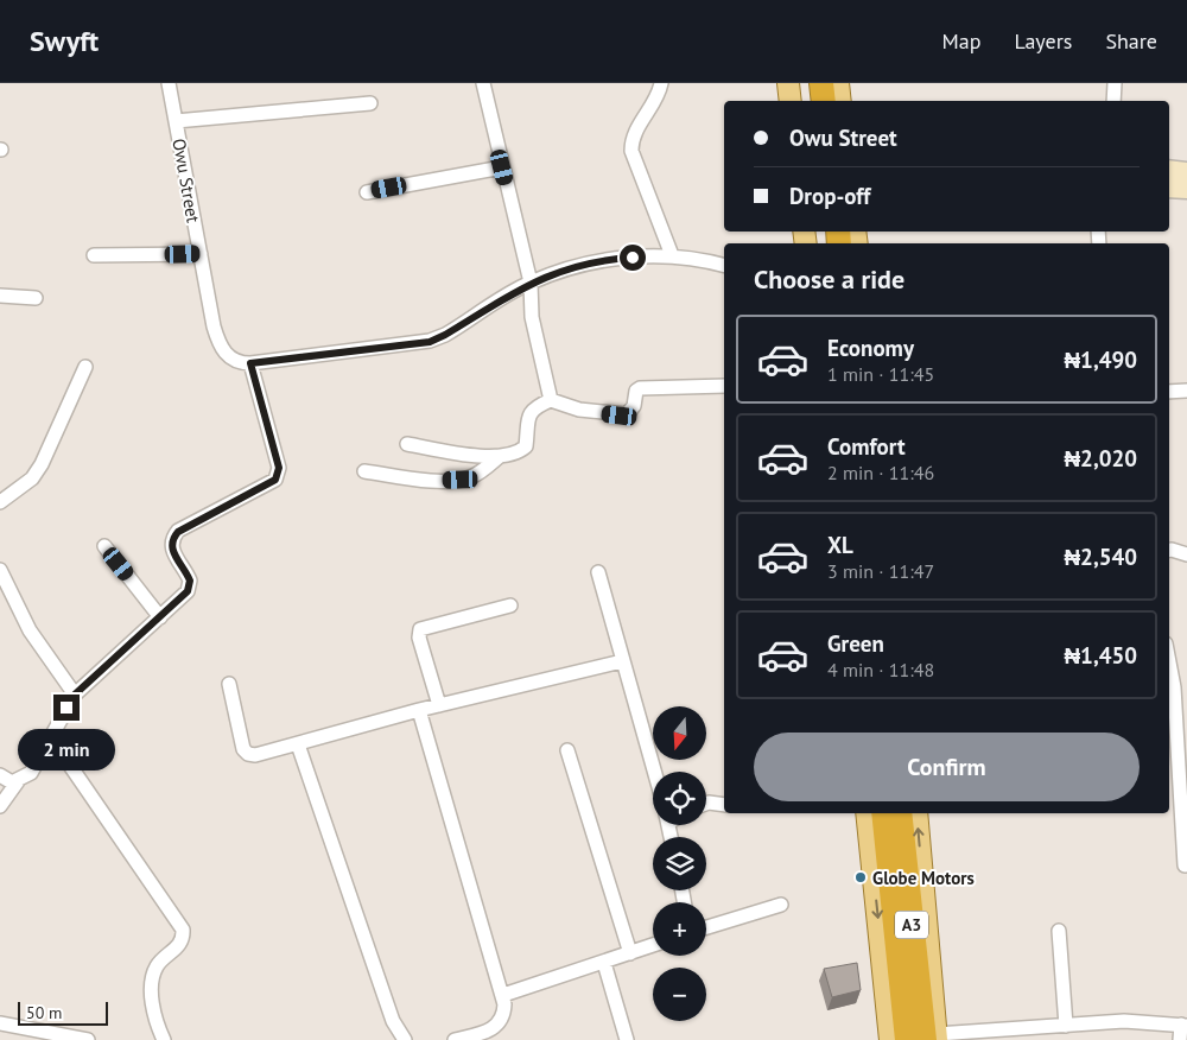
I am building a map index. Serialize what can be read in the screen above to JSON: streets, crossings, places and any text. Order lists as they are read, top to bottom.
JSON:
{
  "streets": {
    "highway": ["A3"],
    "street": ["Owu Street"]
  },
  "places": ["Globe Motors"],
  "scale_bar": "50 m",
  "north": "bottom",
  "page": {
    "header": "Swyft",
    "nav": ["Map", "Layers", "Share"],
    "banner": ["Owu Street", "Drop-off"],
    "heading": "Choose a ride",
    "list": [
      {
        "name": "Economy",
        "note": "1 min · 11:45",
        "value": "₦1,490"
      },
      {
        "name": "Comfort",
        "note": "2 min · 11:46",
        "value": "₦2,020"
      },
      {
        "name": "XL",
        "note": "3 min · 11:47",
        "value": "₦2,540"
      },
      {
        "name": "Green",
        "note": "4 min · 11:48",
        "value": "₦1,450"
      }
    ],
    "map_buttons": ["+", "−"],
    "buttons": "Confirm",
    "bubble": "2 min",
    "scale": "50 m"
  }
}
